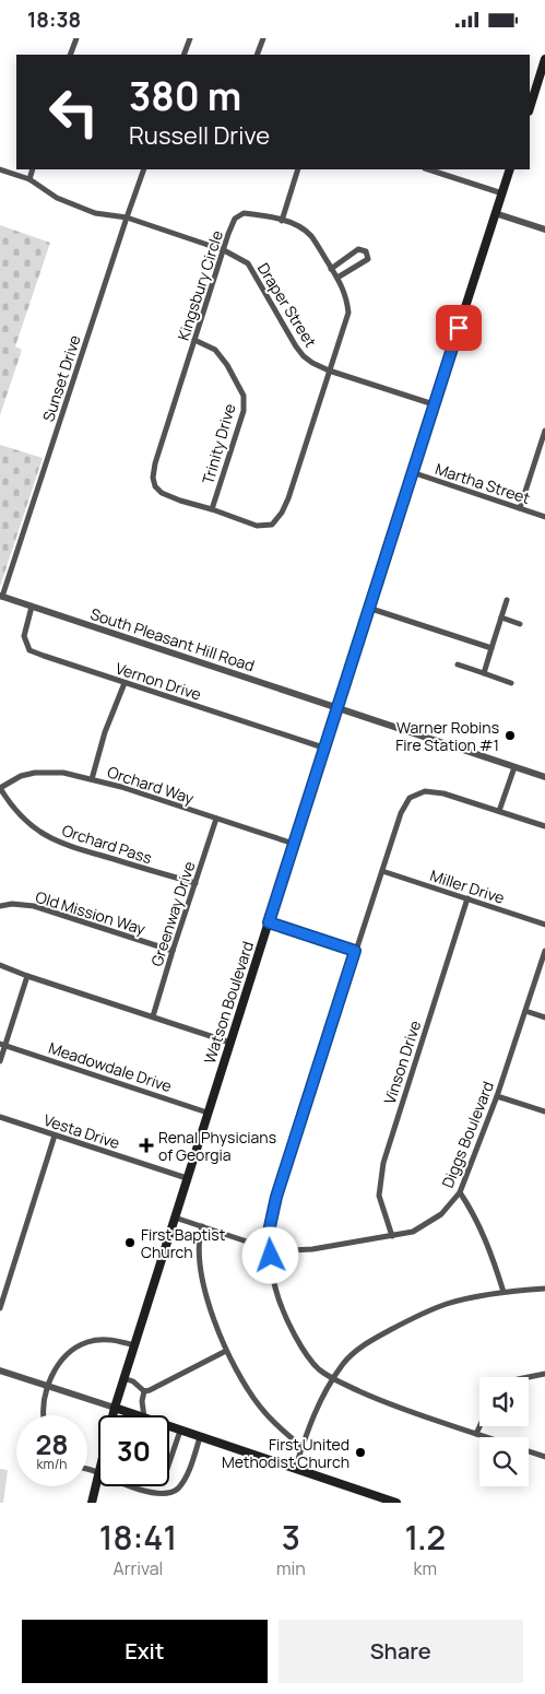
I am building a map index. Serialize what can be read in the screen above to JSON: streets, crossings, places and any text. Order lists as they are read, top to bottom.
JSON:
{
  "streets": {
    "main road": ["Watson Boulevard"],
    "street": [
      "Kingsbury Circle",
      "Draper Street",
      "Sunset Drive",
      "Trinity Drive",
      "Martha Street",
      "South Pleasant Hill Road",
      "Vernon Drive",
      "Orchard Way",
      "Orchard Pass",
      "Miller Drive",
      "Old Mission Way",
      "Greenway Drive",
      "Vinson Drive",
      "Meadowdale Drive",
      "Vesta Drive",
      "Diggs Boulevard"
    ]
  },
  "crossings": [
    ["Kingsbury Circle", "Draper Street"],
    ["Kingsbury Circle", "Trinity Drive"],
    ["Draper Street", "Sunset Drive"],
    ["Draper Street", "Watson Boulevard"],
    ["Sunset Drive", "South Pleasant Hill Road"],
    ["Martha Street", "Watson Boulevard"],
    ["South Pleasant Hill Road", "Vernon Drive"],
    ["South Pleasant Hill Road", "Watson Boulevard"],
    ["Vernon Drive", "Watson Boulevard"],
    ["Orchard Way", "Orchard Pass"],
    ["Orchard Way", "Greenway Drive"],
    ["Orchard Way", "Watson Boulevard"],
    ["Orchard Pass", "Greenway Drive"],
    ["Miller Drive", "Vinson Drive"],
    ["Old Mission Way", "Greenway Drive"],
    ["Watson Boulevard", "Meadowdale Drive"],
    ["Watson Boulevard", "Vesta Drive"],
    ["Watson Boulevard", "Diggs Boulevard"],
    ["Vinson Drive", "Diggs Boulevard"]
  ],
  "places": {
    "other": ["Warner Robins Fire Station #1", "First Baptist Church", "First United Methodist Church"],
    "health": ["Renal Physicians of Georgia"]
  },
  "page": {
    "status": "18:38",
    "turn": ["380 m", "Russell Drive"],
    "speed": "28 km/h",
    "limit": "30",
    "eta": [
      "18:41",
      "Arrival",
      "3",
      "min",
      "1.2",
      "km"
    ],
    "buttons": ["Exit", "Share"]
  }
}
